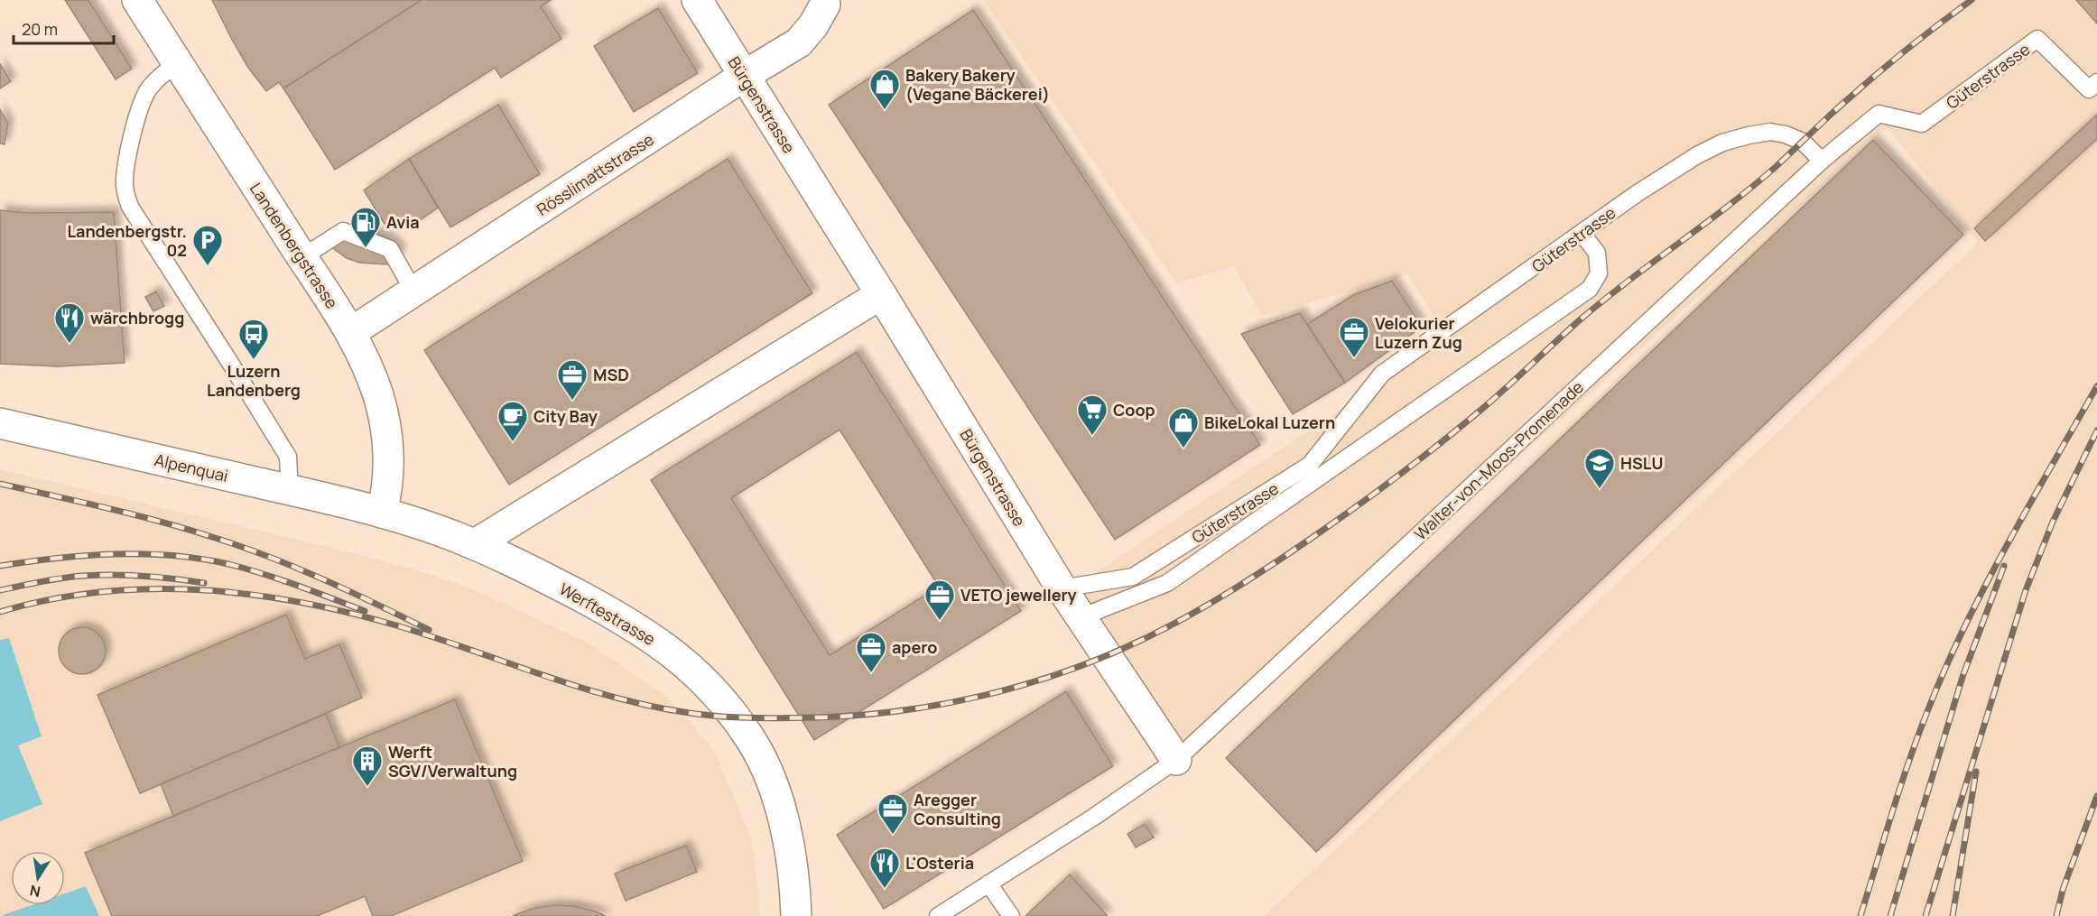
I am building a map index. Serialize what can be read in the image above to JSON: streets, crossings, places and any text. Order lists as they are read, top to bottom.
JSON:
{
  "streets": {
    "street": [
      "Bürgenstrasse",
      "Rösslimattstrasse",
      "Landenbergstrasse",
      "Alpenquai",
      "Werftestrasse"
    ],
    "lane": ["Güterstrasse", "Walter-von-Moos-Promenade"]
  },
  "crossings": [
    ["Güterstrasse", "Bürgenstrasse"],
    ["Güterstrasse", "Walter-von-Moos-Promenade"],
    ["Bürgenstrasse", "Rösslimattstrasse"],
    ["Bürgenstrasse", "Walter-von-Moos-Promenade"],
    ["Rösslimattstrasse", "Landenbergstrasse"],
    ["Landenbergstrasse", "Alpenquai"],
    ["Landenbergstrasse", "Werftestrasse"],
    ["Alpenquai", "Werftestrasse"]
  ],
  "places": {
    "shop": ["Bakery Bakery (Vegane Bäckerei)", "BikeLokal Luzern"],
    "fuel station": ["Avia"],
    "parking": ["Landenbergstr. 02"],
    "restaurant": ["wärchbrogg", "L'Osteria"],
    "office": [
      "Velokurier Luzern Zug",
      "MSD",
      "VETO jewellery",
      "apero",
      "Aregger Consulting"
    ],
    "bus stop": ["Luzern Landenberg"],
    "supermarket": ["Coop"],
    "cafe": ["City Bay"],
    "school or university": ["HSLU"],
    "building": ["Werft SGV/Verwaltung"]
  },
  "scale_bar": "20 m",
  "north": "bottom"
}
